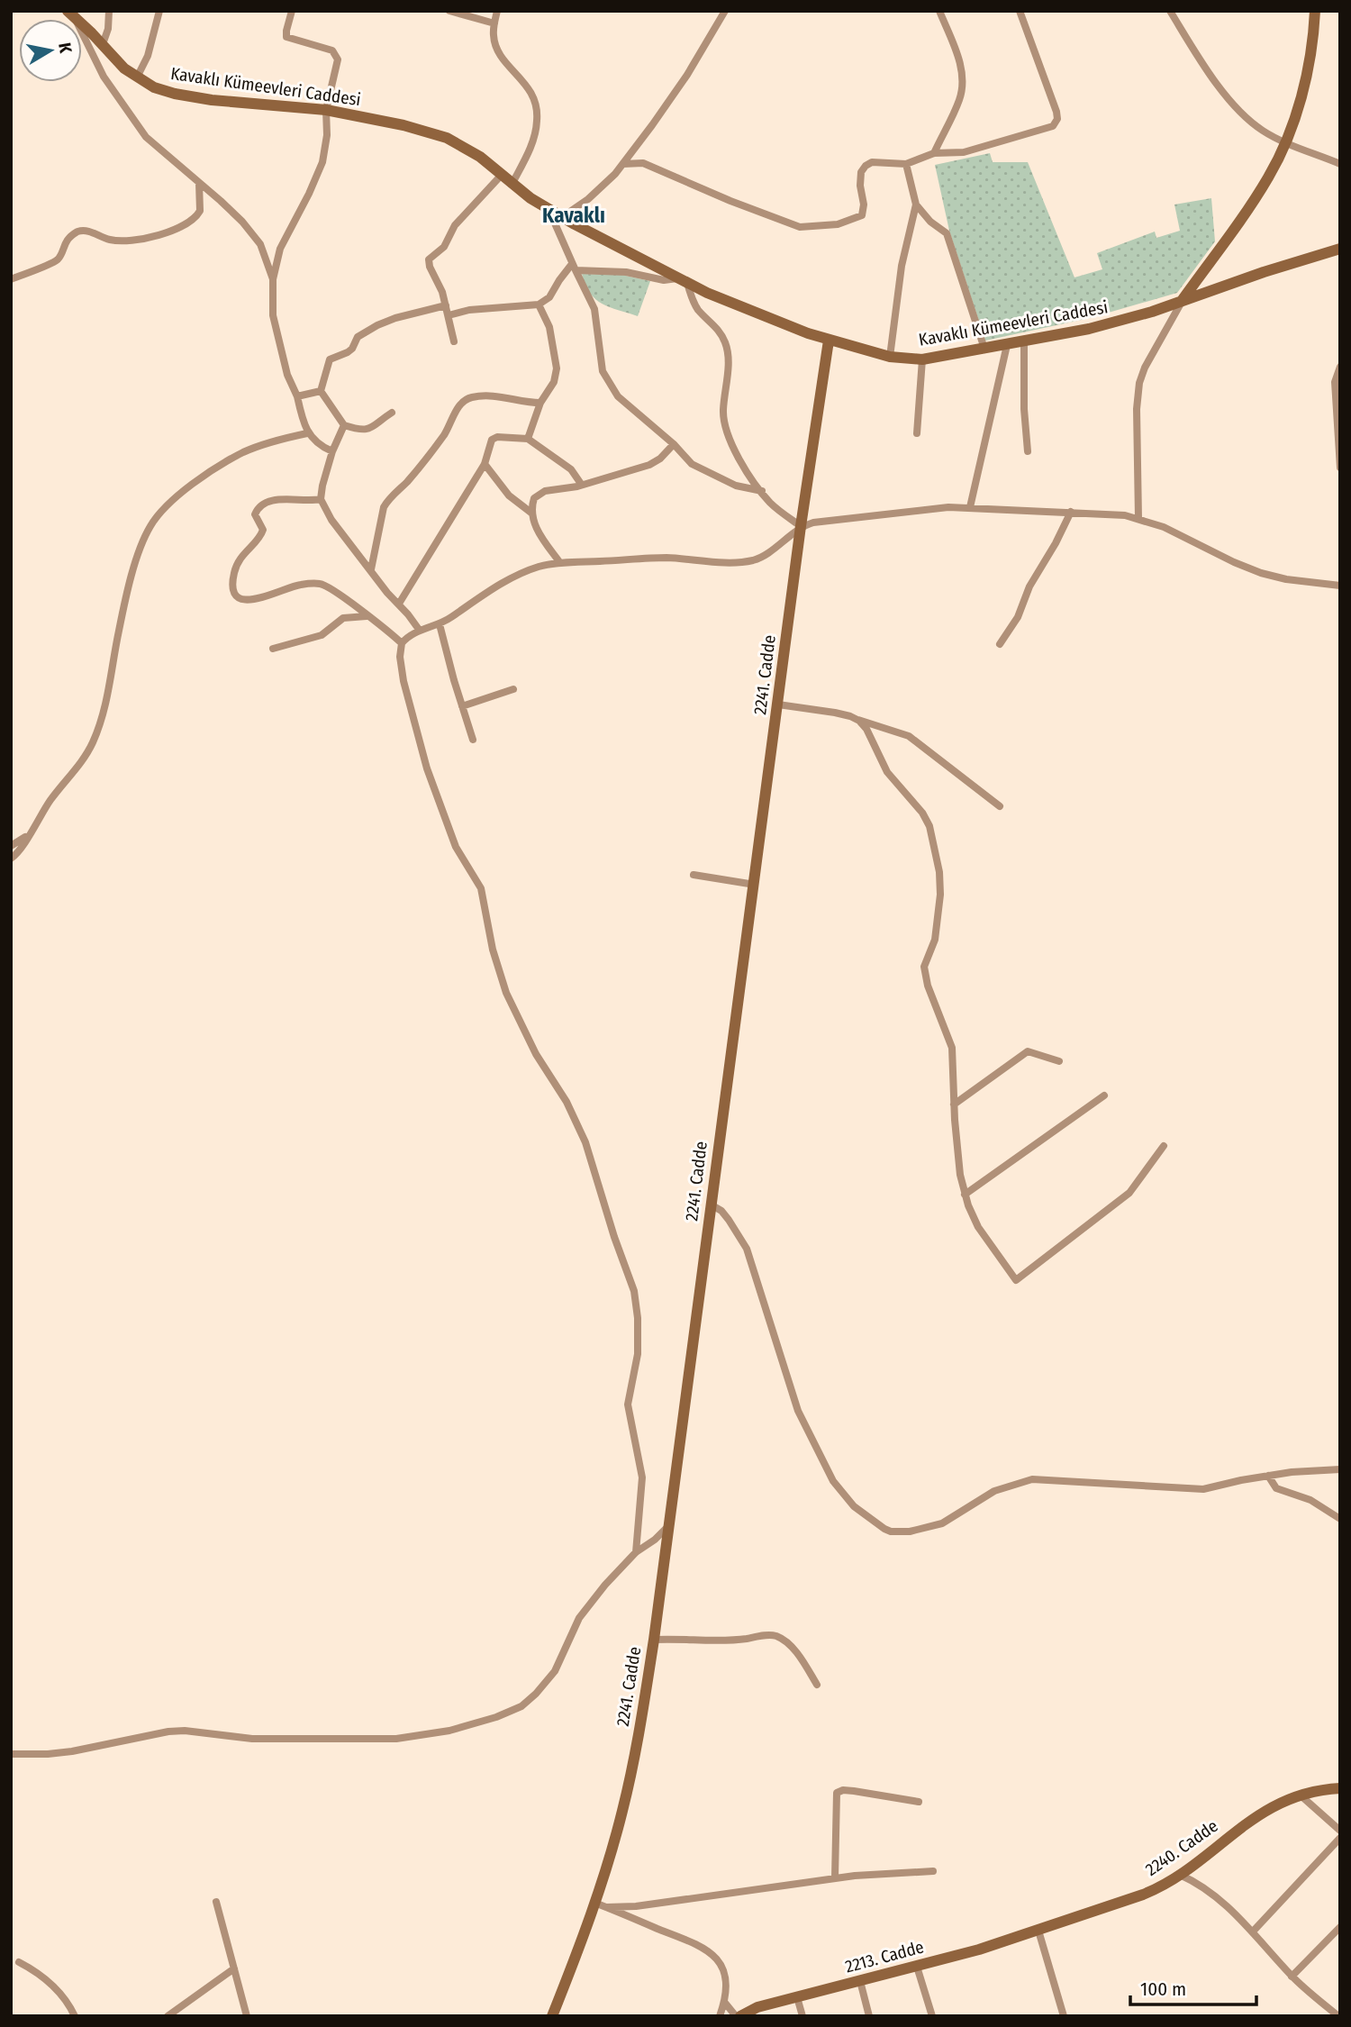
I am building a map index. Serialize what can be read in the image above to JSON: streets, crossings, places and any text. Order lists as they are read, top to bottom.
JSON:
{
  "streets": {
    "street": [
      "Kavaklı Kümeevleri Caddesi",
      "2241. Cadde",
      "2240. Cadde",
      "2213. Cadde"
    ]
  },
  "crossings": [
    ["Kavaklı Kümeevleri Caddesi", "2241. Cadde"],
    ["2240. Cadde", "2213. Cadde"]
  ],
  "districts": ["Kavaklı"],
  "scale_bar": "100 m",
  "north": "right"
}
